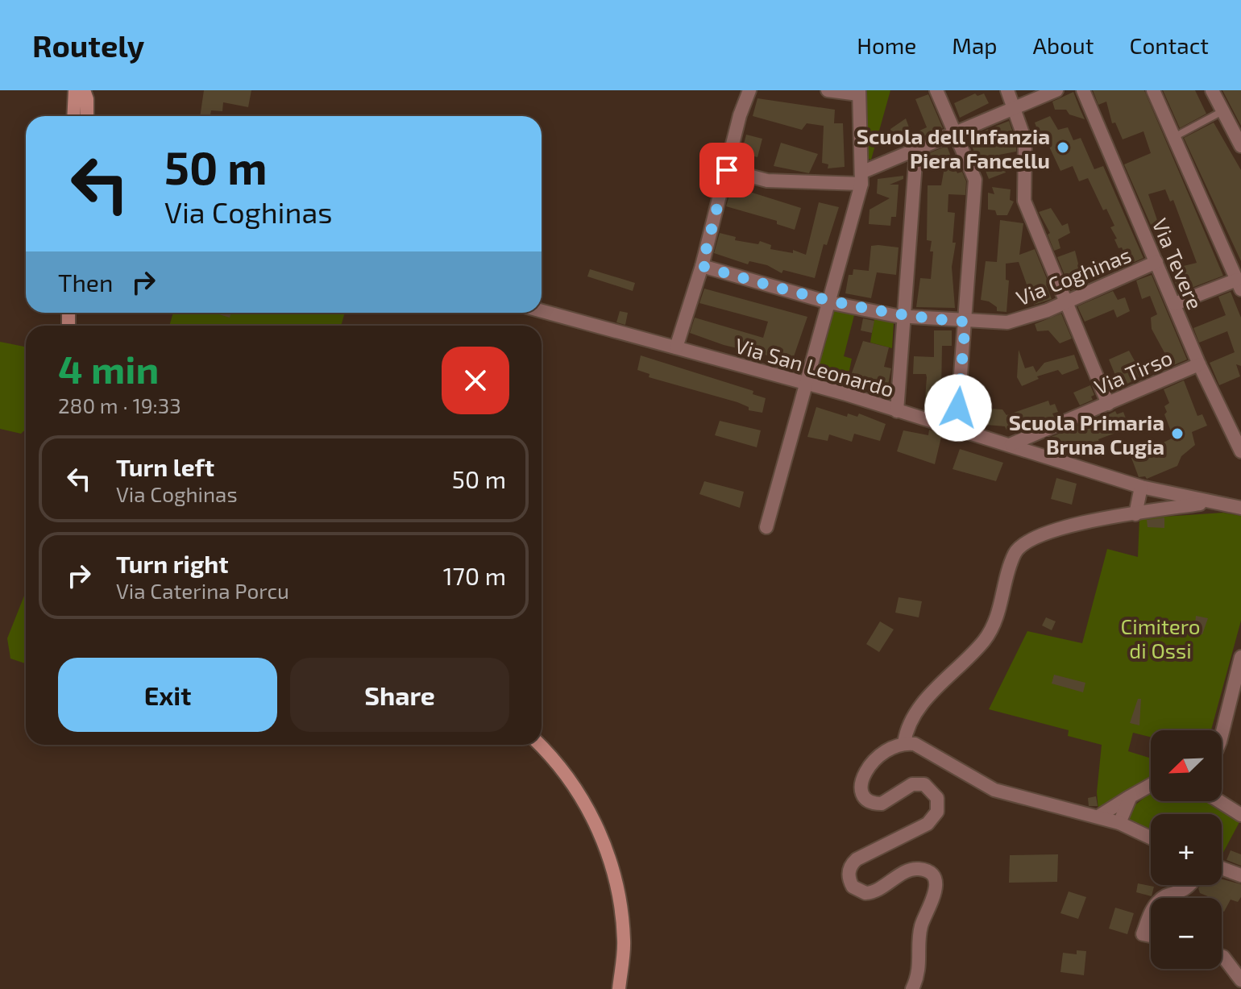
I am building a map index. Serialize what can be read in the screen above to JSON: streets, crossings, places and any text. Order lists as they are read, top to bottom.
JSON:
{
  "streets": {
    "street": [
      "Via Tevere",
      "Via Coghinas",
      "Via San Leonardo",
      "Via Tirso"
    ]
  },
  "crossings": [
    ["Via Tevere", "Via Coghinas"],
    ["Via Tevere", "Via Tirso"],
    ["Via San Leonardo", "Via Tirso"]
  ],
  "parks": ["Cimitero di Ossi"],
  "places": ["Scuola dell'Infanzia Piera Fancellu", "Scuola Primaria Bruna Cugia"],
  "north": "bottom left",
  "page": {
    "header": "Routely",
    "nav": [
      "Home",
      "Map",
      "About",
      "Contact"
    ],
    "turn": ["50 m", "Via Coghinas"],
    "then": "Then",
    "heading": ["4 min", "280 m · 19:33"],
    "list": [
      {
        "name": "Turn left",
        "note": "Via Coghinas",
        "value": "50 m"
      },
      {
        "name": "Turn right",
        "note": "Via Caterina Porcu",
        "value": "170 m"
      }
    ],
    "buttons": ["Exit", "Share"],
    "map_buttons": ["+", "−"]
  }
}
